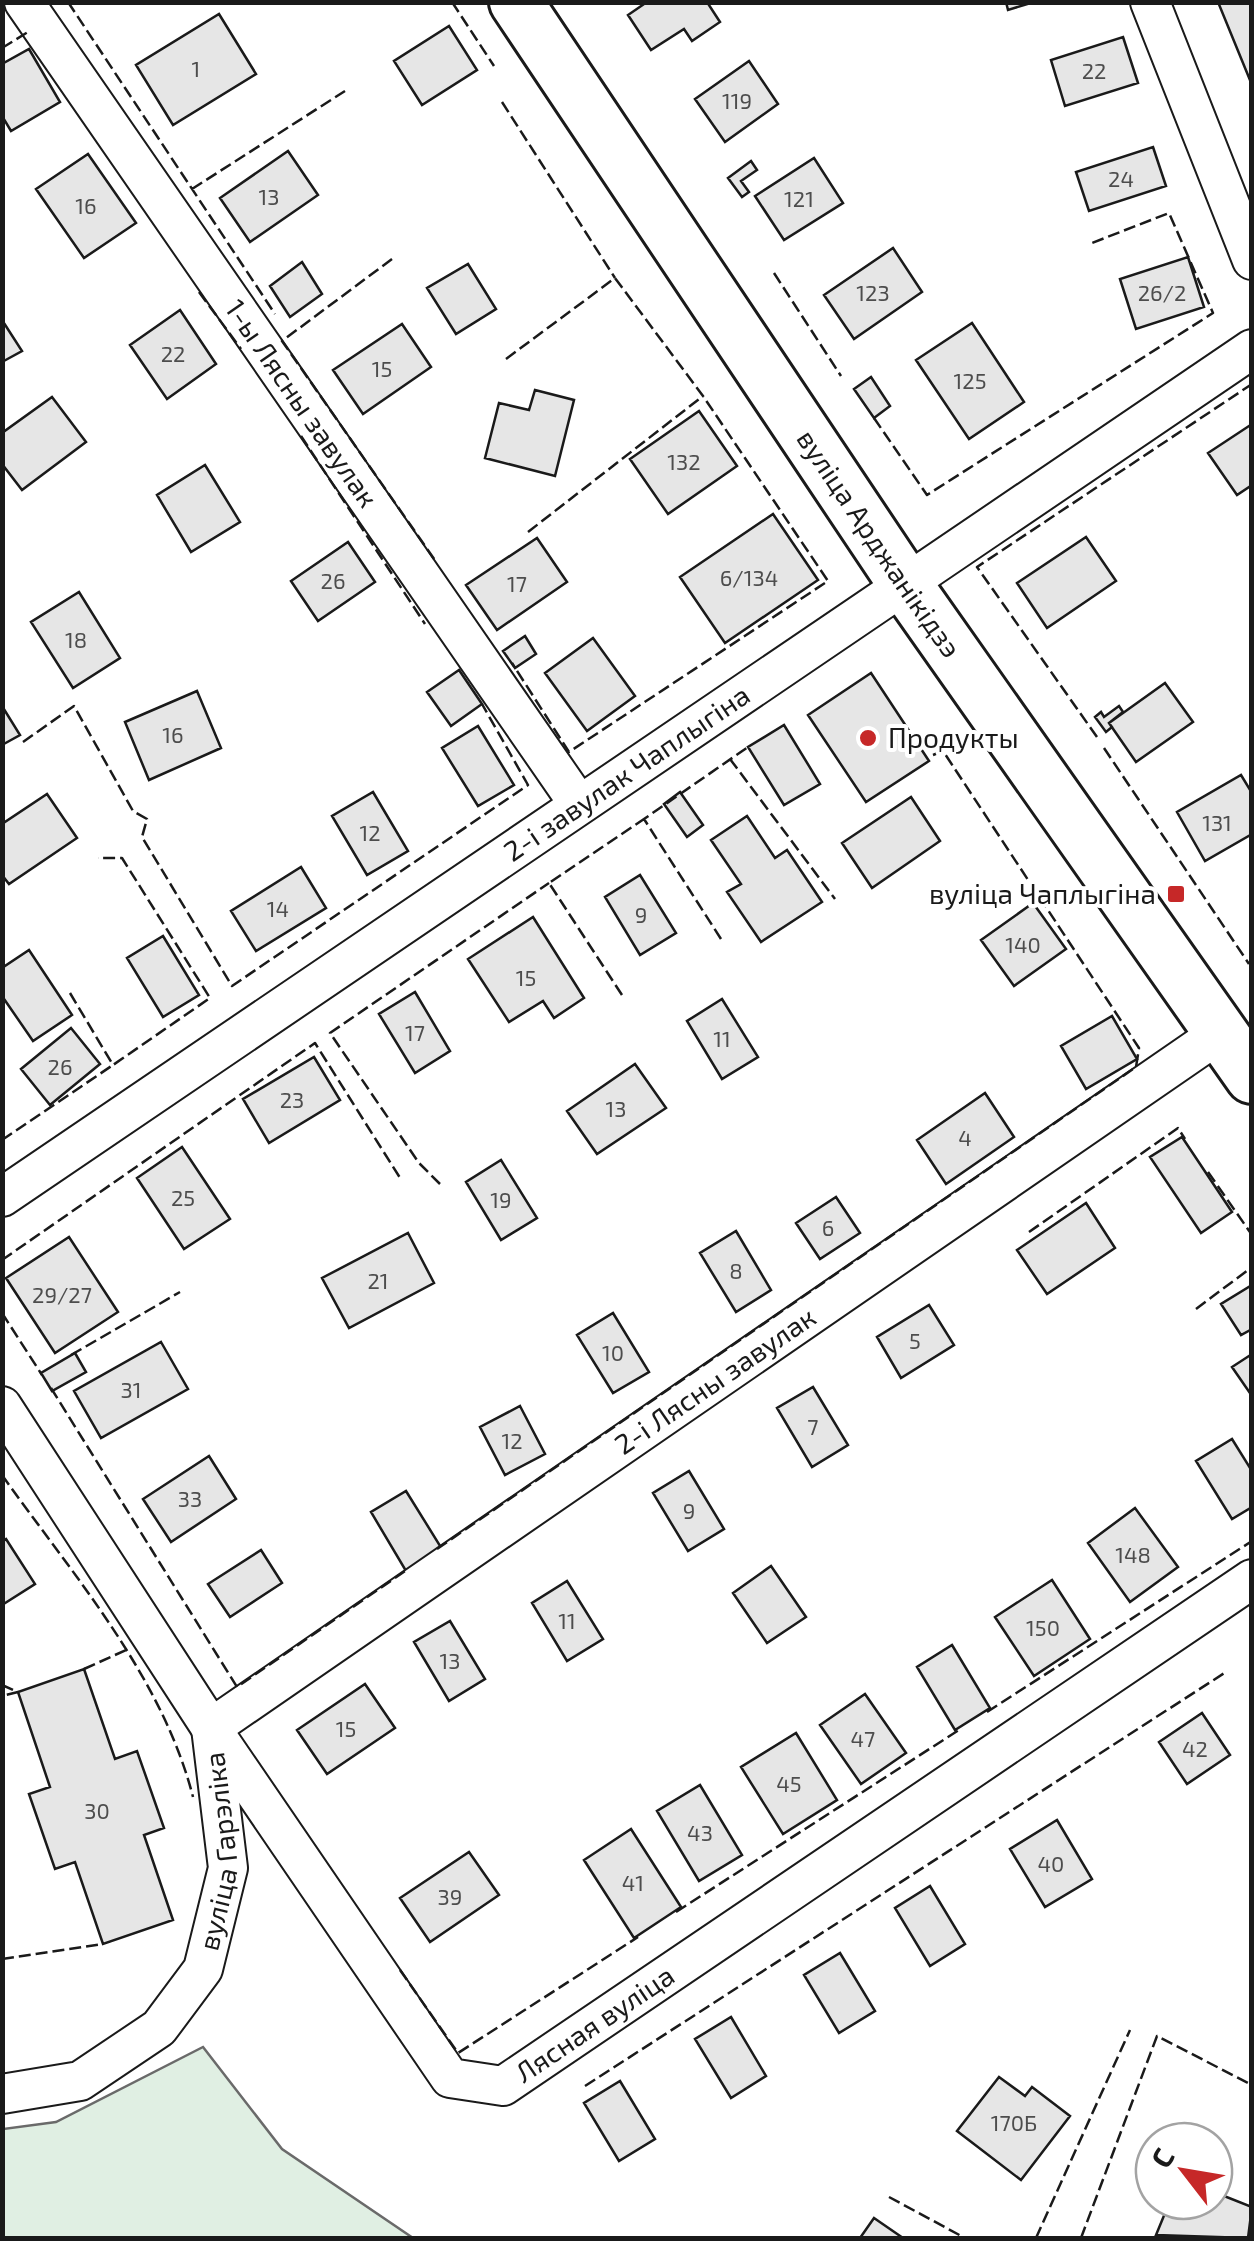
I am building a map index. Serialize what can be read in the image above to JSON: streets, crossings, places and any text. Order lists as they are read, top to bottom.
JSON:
{
  "streets": {
    "main road": ["вуліца Арджанікідзэ"],
    "street": [
      "1-ы Лясны завулак",
      "2-і завулак Чаплыгіна",
      "2-і Лясны завулак",
      "вуліца Гарэліка",
      "Лясная вуліца"
    ]
  },
  "crossings": [
    ["1-ы Лясны завулак", "2-і завулак Чаплыгіна"],
    ["вуліца Арджанікідзэ", "2-і завулак Чаплыгіна"],
    ["вуліца Арджанікідзэ", "2-і Лясны завулак"],
    ["2-і Лясны завулак", "вуліца Гарэліка"],
    ["2-і Лясны завулак", "Лясная вуліца"],
    ["вуліца Гарэліка", "Лясная вуліца"]
  ],
  "places": {
    "other": ["Продукты"],
    "transit": ["вуліца Чаплыгіна"]
  },
  "house_numbers": [
    "1",
    "22",
    "119",
    "24",
    "13",
    "121",
    "16",
    "123",
    "26/2",
    "22",
    "15",
    "125",
    "132",
    "6/134",
    "26",
    "17",
    "18",
    "16",
    "131",
    "12",
    "14",
    "9",
    "140",
    "15",
    "17",
    "11",
    "26",
    "23",
    "13",
    "4",
    "25",
    "19",
    "6",
    "8",
    "21",
    "29/27",
    "5",
    "10",
    "31",
    "7",
    "12",
    "33",
    "9",
    "148",
    "11",
    "150",
    "13",
    "15",
    "47",
    "42",
    "45",
    "30",
    "43",
    "40",
    "41",
    "39",
    "170Б"
  ],
  "north": "top left"
}
